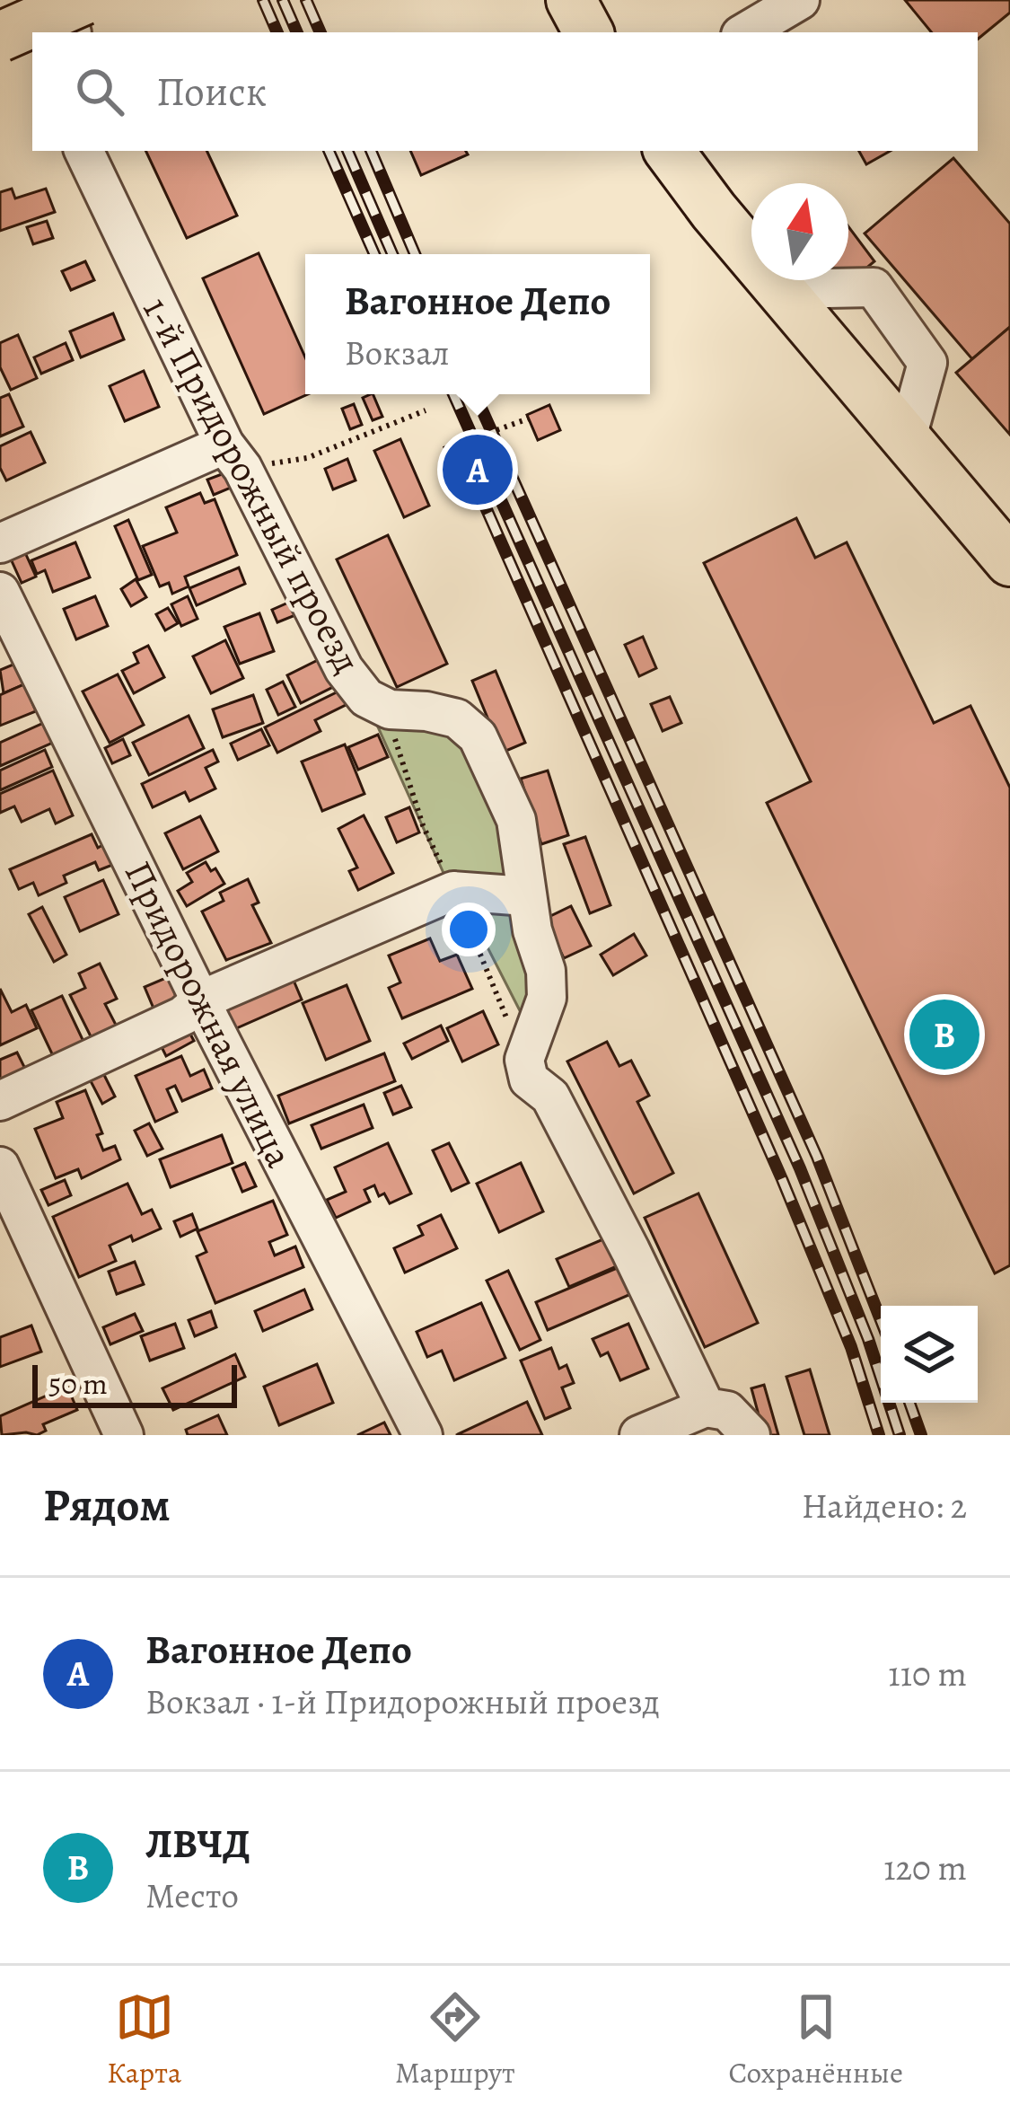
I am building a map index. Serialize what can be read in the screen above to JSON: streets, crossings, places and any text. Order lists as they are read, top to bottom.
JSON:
{
  "streets": {
    "street": ["1-й Придорожный проезд", "Придорожная улица"]
  },
  "scale_bar": "50 m",
  "north": "top",
  "page": {
    "search": "Поиск",
    "popup": ["Вагонное Депо", "Вокзал"],
    "pins": ["A", "B"],
    "scale": "50 m",
    "heading": ["Рядом", "Найдено: 2"],
    "list": [
      {
        "mark": "A",
        "name": "Вагонное Депо",
        "note": "Вокзал · 1-й Придорожный проезд",
        "value": "110 m"
      },
      {
        "mark": "B",
        "name": "ЛВЧД",
        "note": "Место",
        "value": "120 m"
      }
    ],
    "nav": ["Карта", "Маршрут", "Сохранённые"]
  }
}
